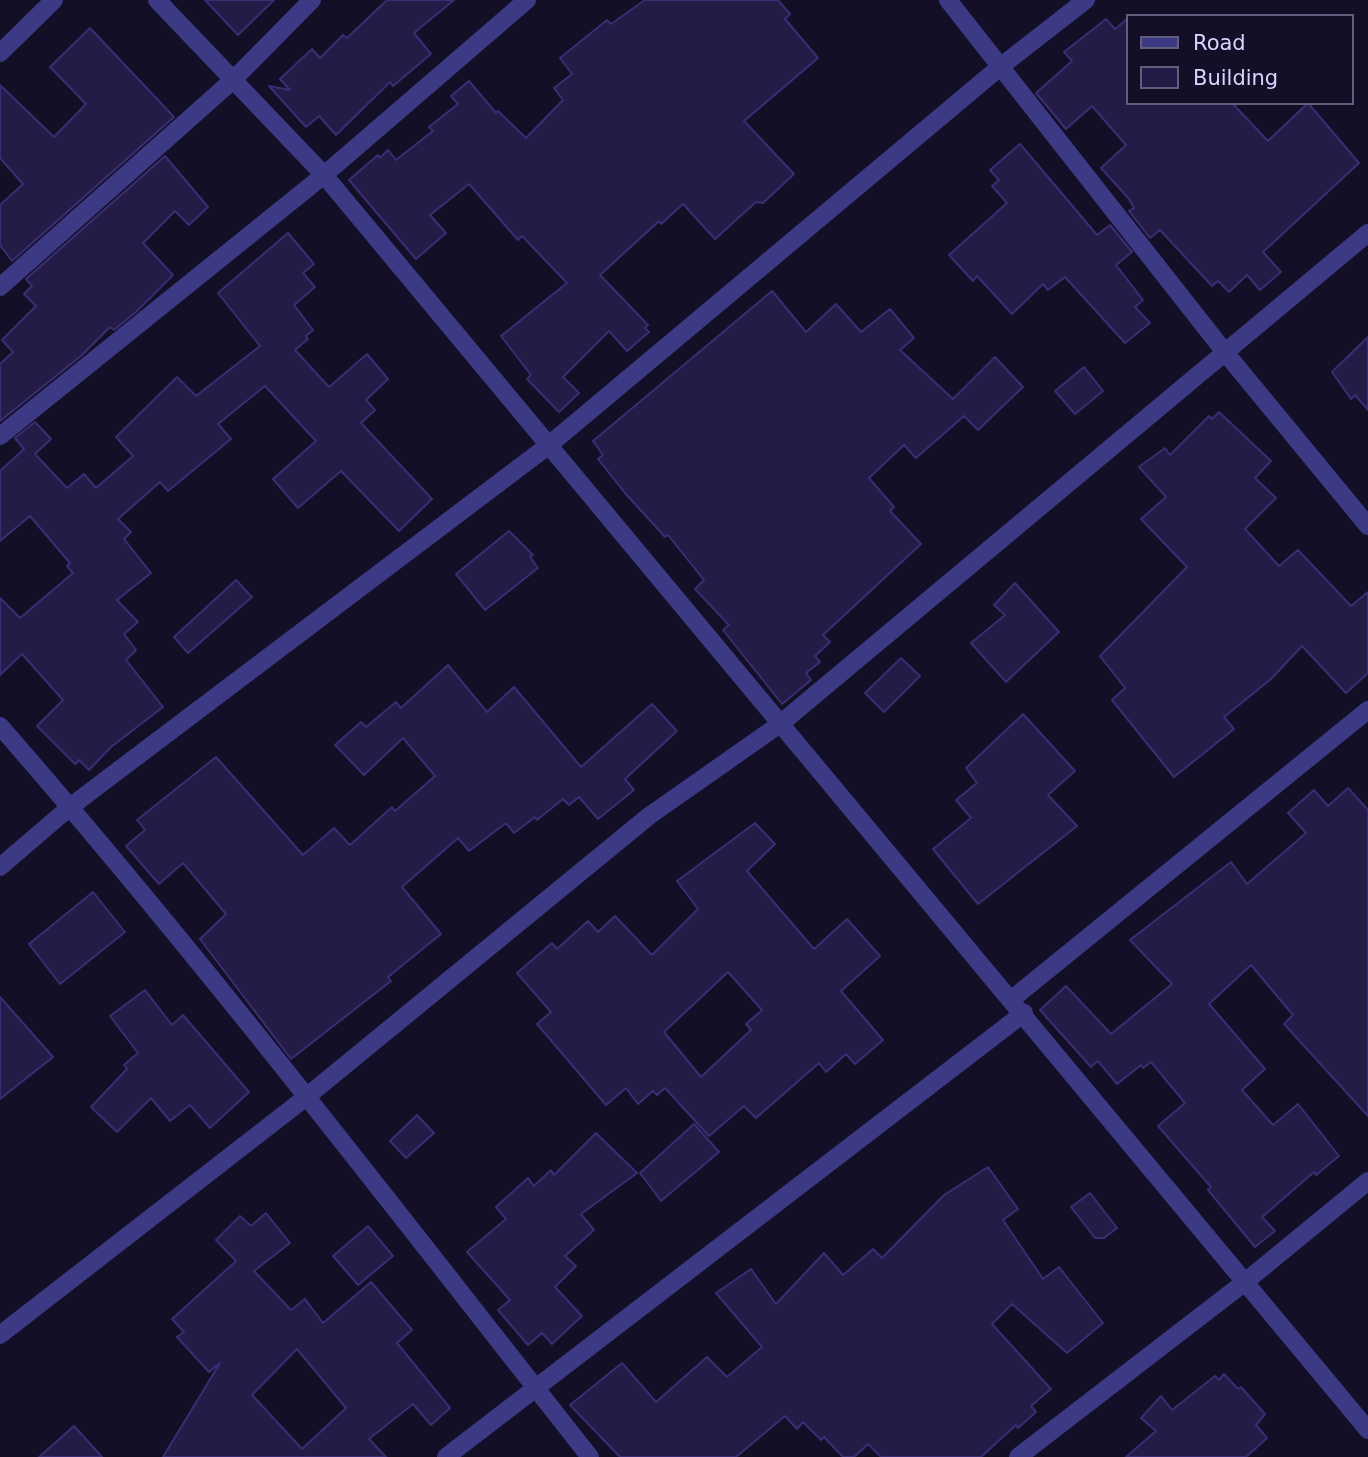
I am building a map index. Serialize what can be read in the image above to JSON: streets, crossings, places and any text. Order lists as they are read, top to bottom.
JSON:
{
  "legend": ["Road", "Building"]
}
